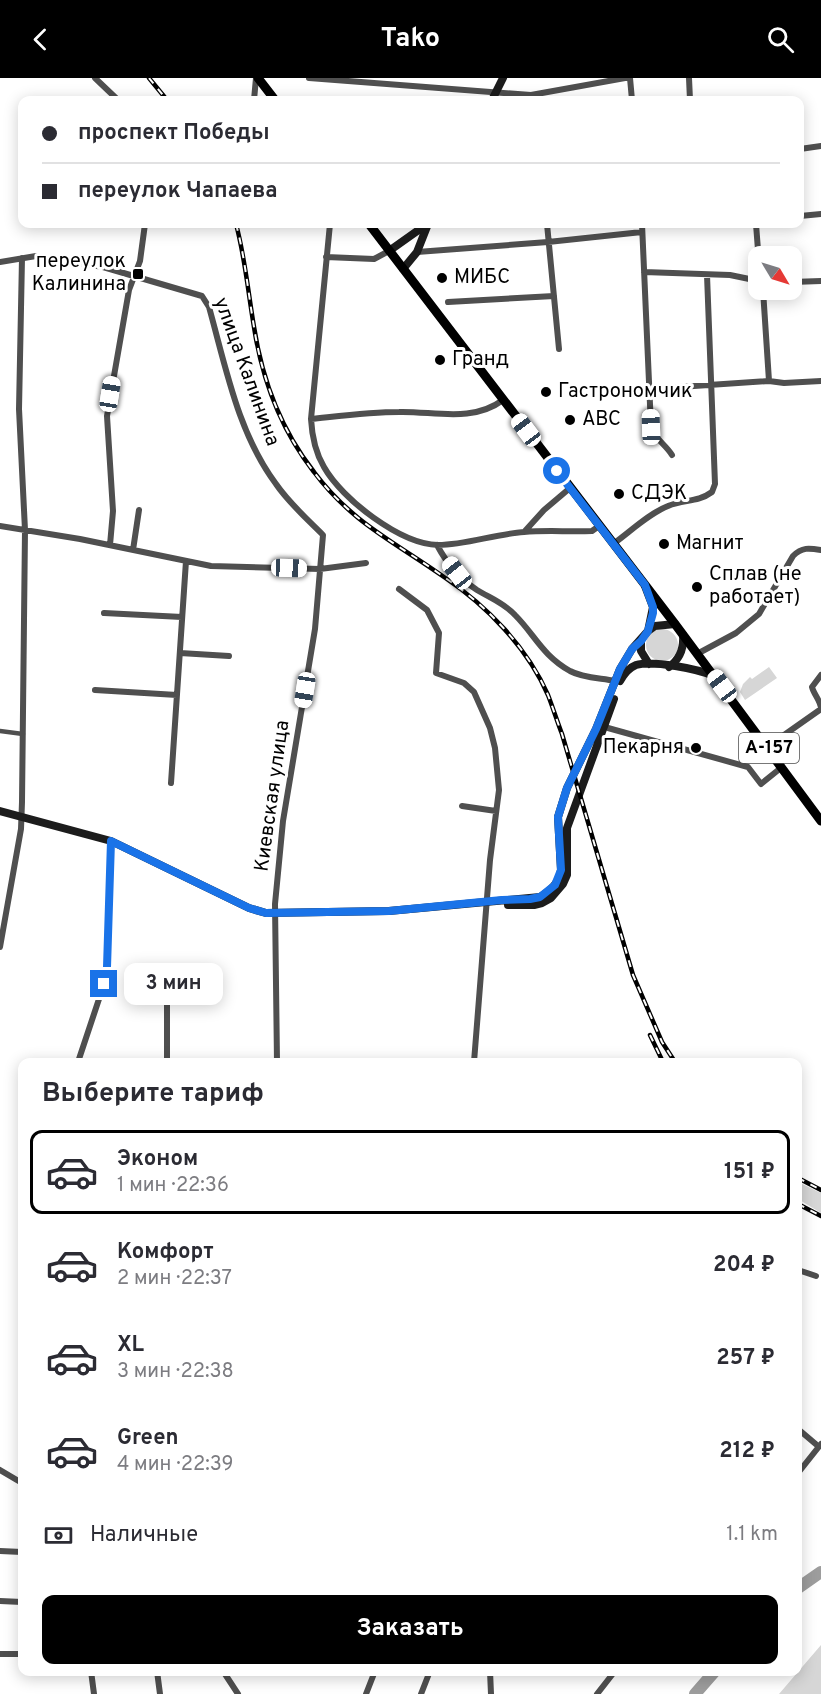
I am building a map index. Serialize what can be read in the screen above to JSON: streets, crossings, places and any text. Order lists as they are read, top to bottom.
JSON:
{
  "streets": {
    "main road": ["А-157"],
    "street": ["улица Калинина", "Киевская улица"]
  },
  "crossings": [
    ["улица Калинина", "Киевская улица"]
  ],
  "places": {
    "transit": ["переулок Калинина"],
    "other": [
      "МИБС",
      "Гранд",
      "Гастрономчик",
      "ABC",
      "СДЭК",
      "Магнит",
      "Сплав (не работает)",
      "Пекарня"
    ]
  },
  "north": "bottom right",
  "page": {
    "header": "Tako",
    "banner": ["проспект Победы", "переулок Чапаева"],
    "bubble": "3 мин",
    "heading": "Выберите тариф",
    "list": [
      {
        "name": "Эконом",
        "note": "1 мин · 22:36",
        "value": "151 ₽"
      },
      {
        "name": "Комфорт",
        "note": "2 мин · 22:37",
        "value": "204 ₽"
      },
      {
        "name": "XL",
        "note": "3 мин · 22:38",
        "value": "257 ₽"
      },
      {
        "name": "Green",
        "note": "4 мин · 22:39",
        "value": "212 ₽"
      }
    ],
    "pay": ["Наличные", "1.1 km"],
    "buttons": "Заказать"
  }
}
